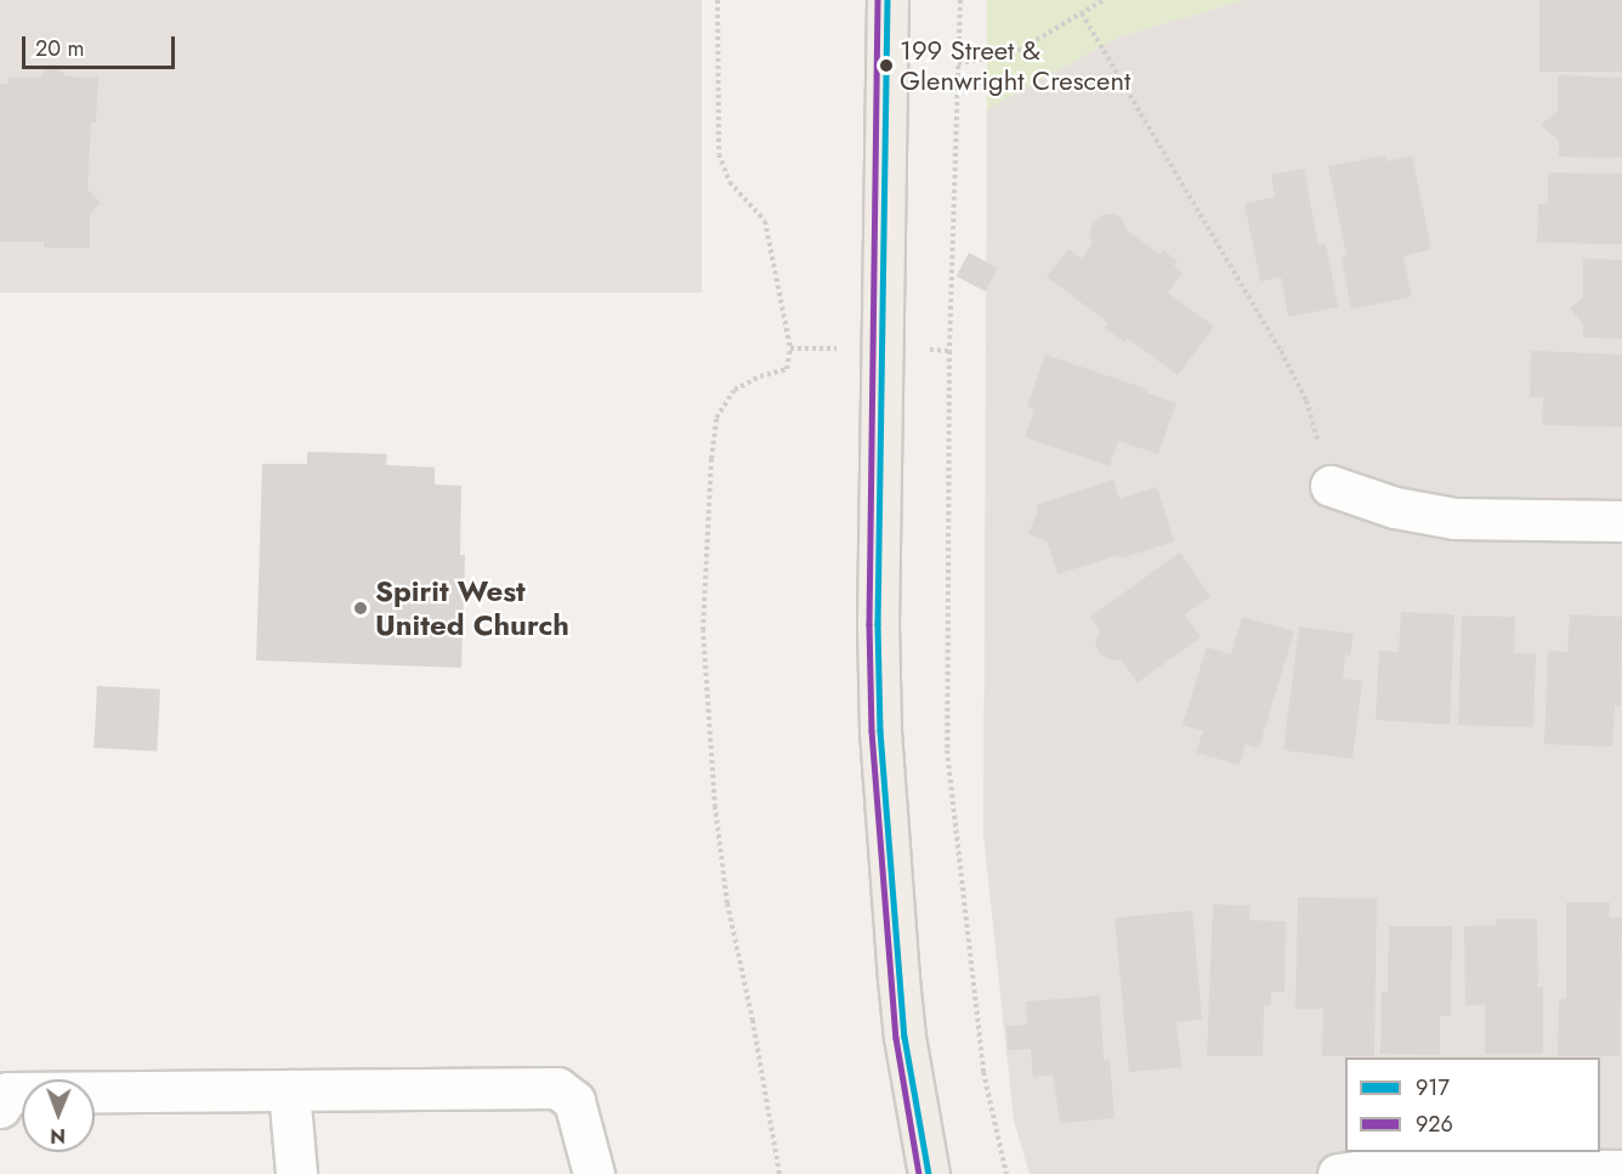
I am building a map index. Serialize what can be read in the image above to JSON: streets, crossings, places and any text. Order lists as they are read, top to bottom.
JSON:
{
  "places": ["199 Street & Glenwright Crescent", "Spirit West United Church"],
  "lines": ["transit line 917", "transit line 926"],
  "legend": ["917", "926"],
  "scale_bar": "20 m",
  "north": "bottom"
}
